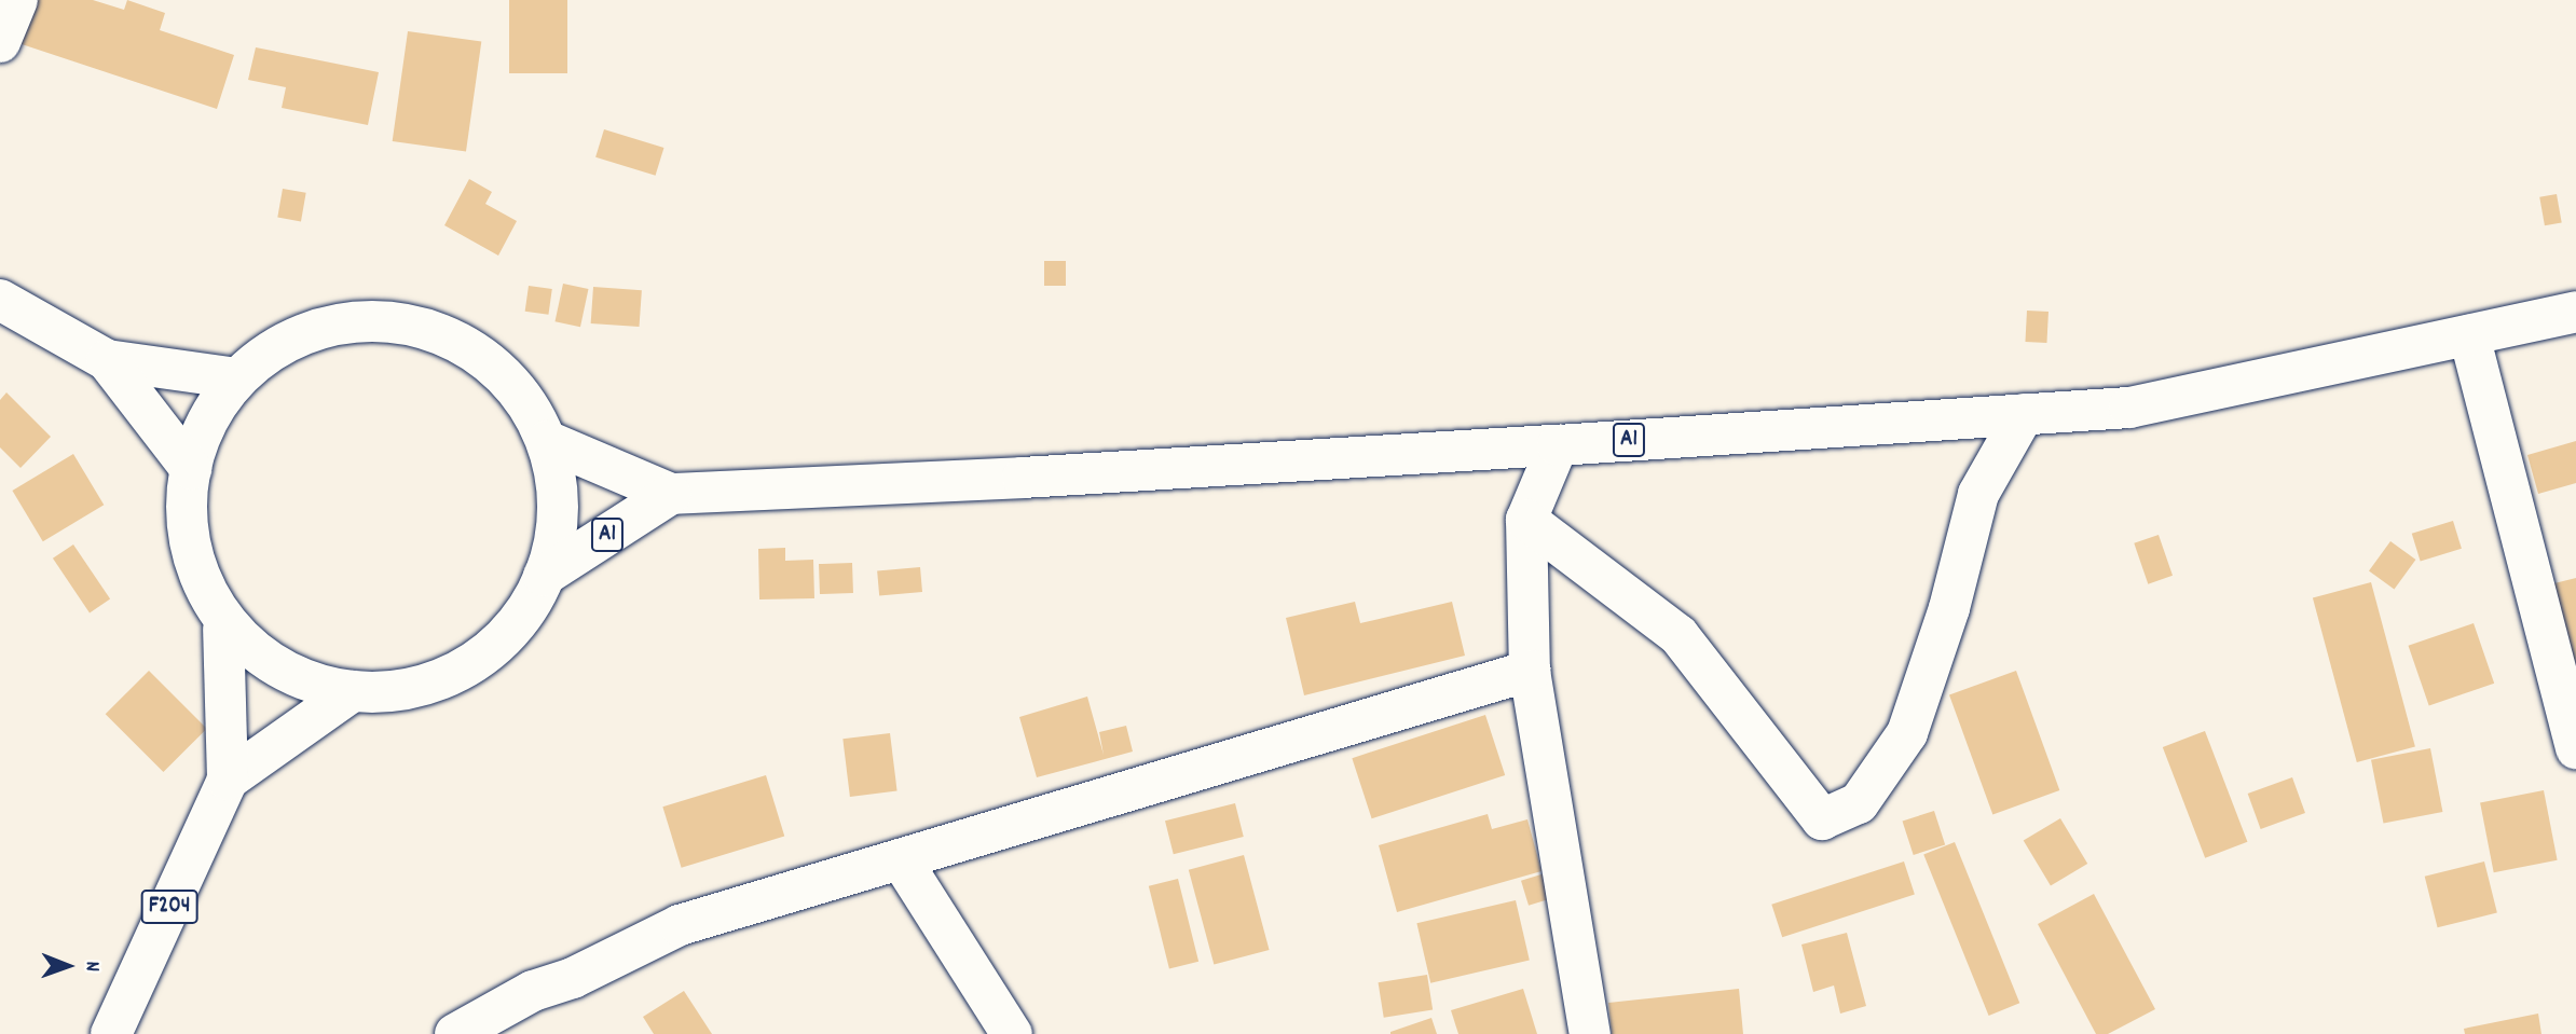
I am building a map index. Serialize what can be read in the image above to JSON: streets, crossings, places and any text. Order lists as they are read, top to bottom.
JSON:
{
  "streets": {
    "main road": ["A1", "F204"]
  },
  "north": "right"
}
